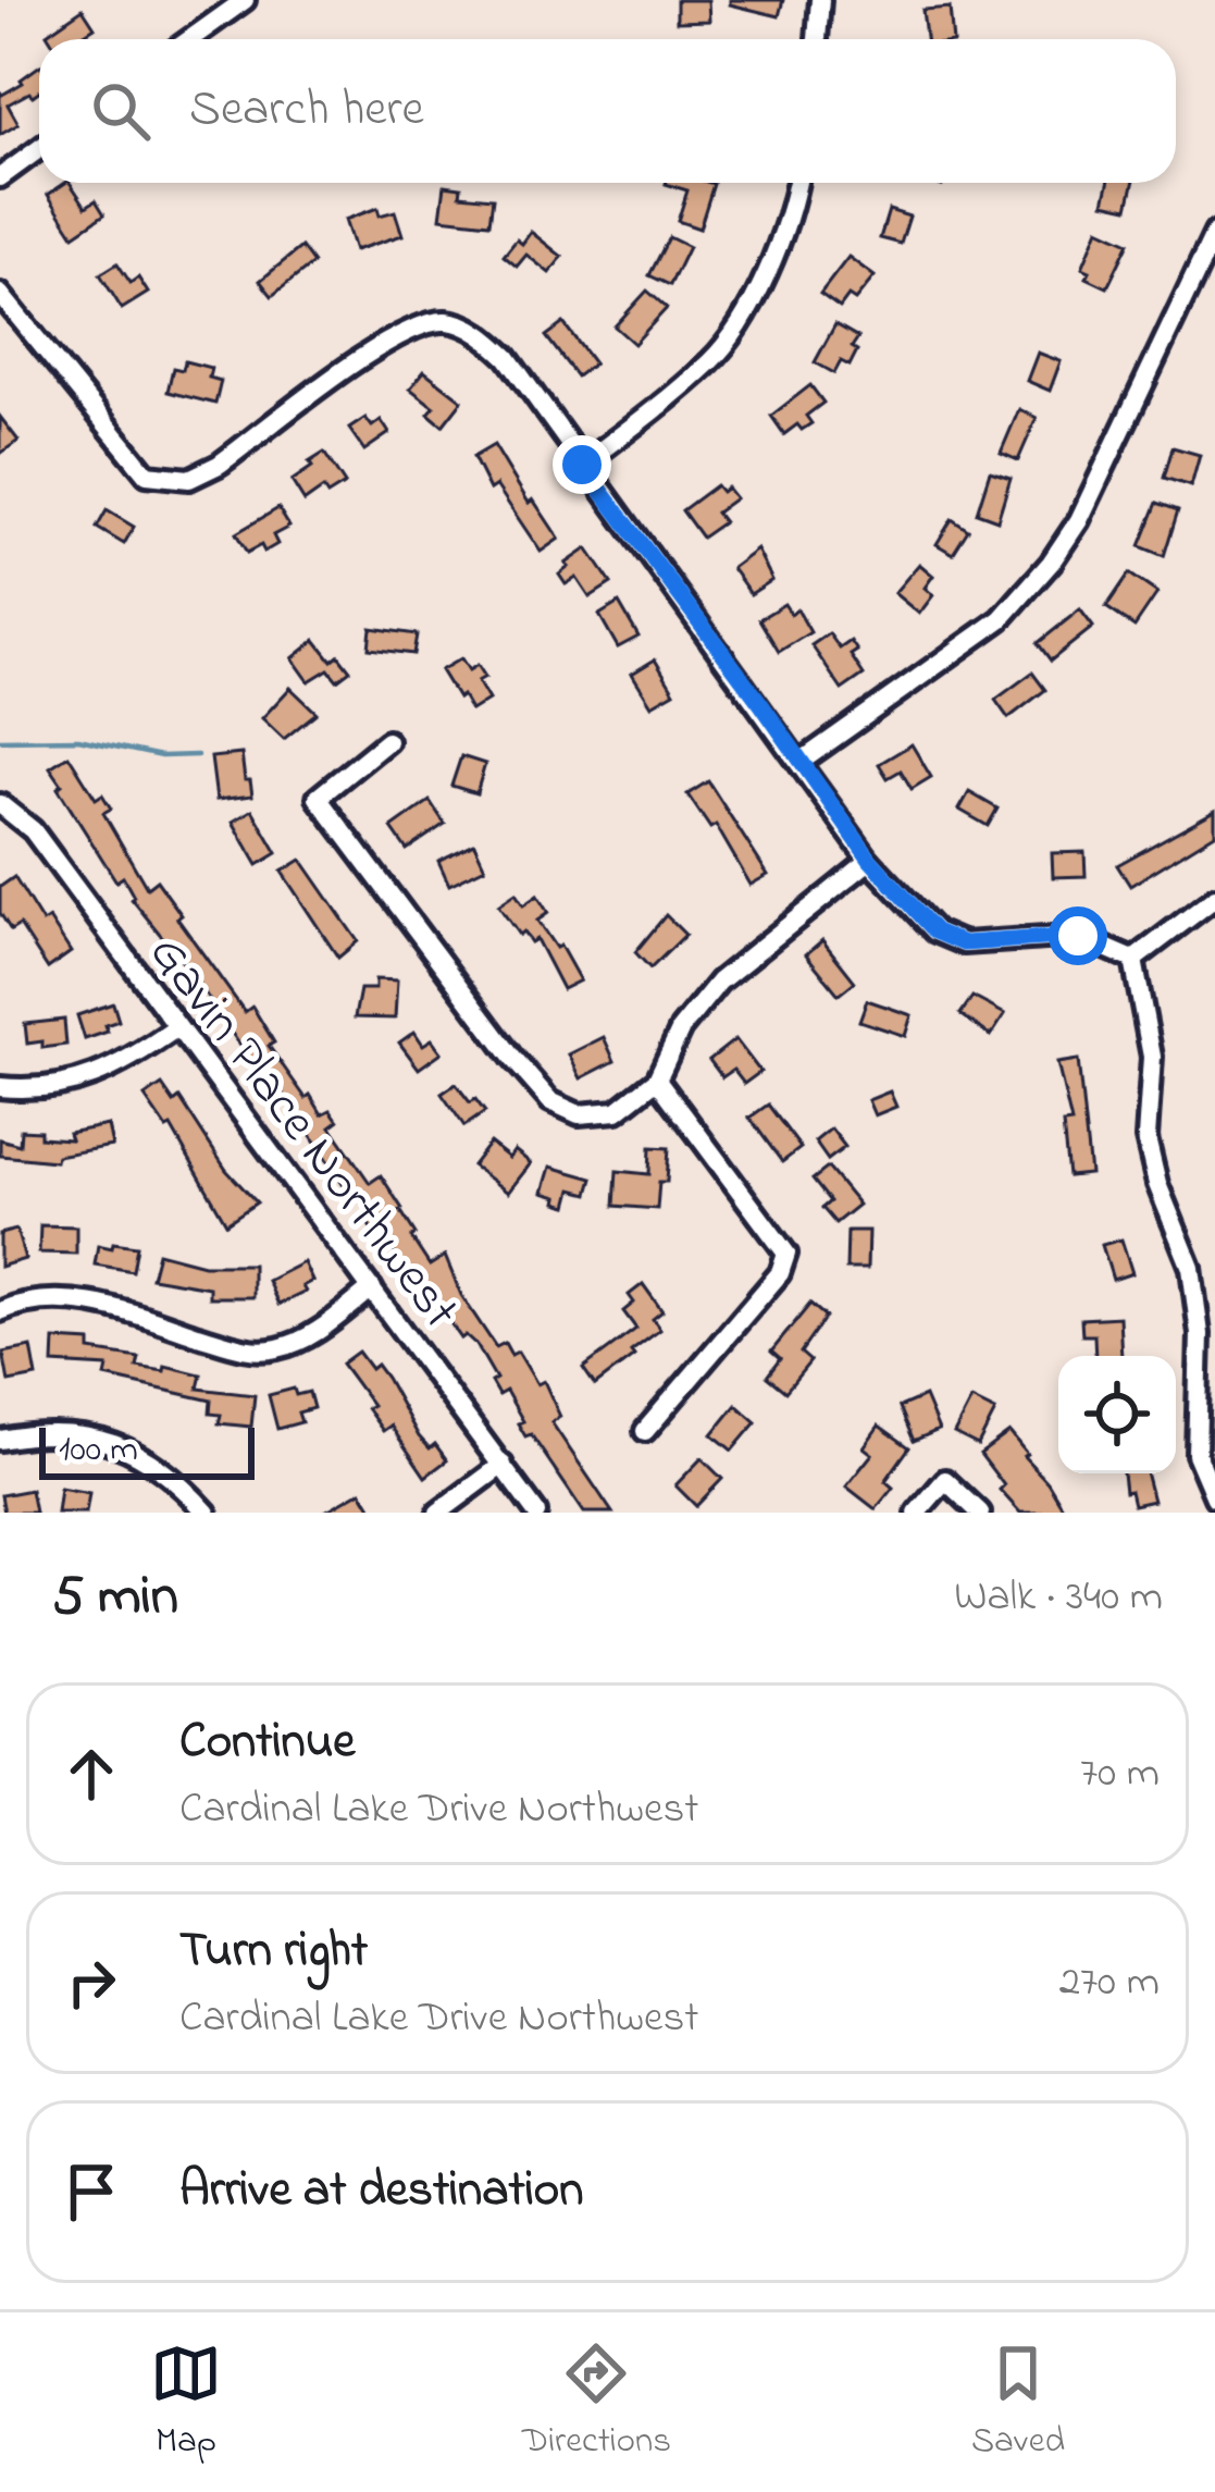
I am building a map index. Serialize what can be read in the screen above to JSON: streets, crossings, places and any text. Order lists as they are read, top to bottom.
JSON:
{
  "streets": {
    "street": ["Gavin Place Northwest"]
  },
  "scale_bar": "100 m",
  "page": {
    "search": "Search here",
    "scale": "100 m",
    "heading": ["5 min", "Walk · 340 m"],
    "list": [
      ["Continue", "Cardinal Lake Drive Northwest", "70 m"],
      ["Turn right", "Cardinal Lake Drive Northwest", "270 m"],
      "Arrive at destination"
    ],
    "nav": ["Map", "Directions", "Saved"]
  }
}
